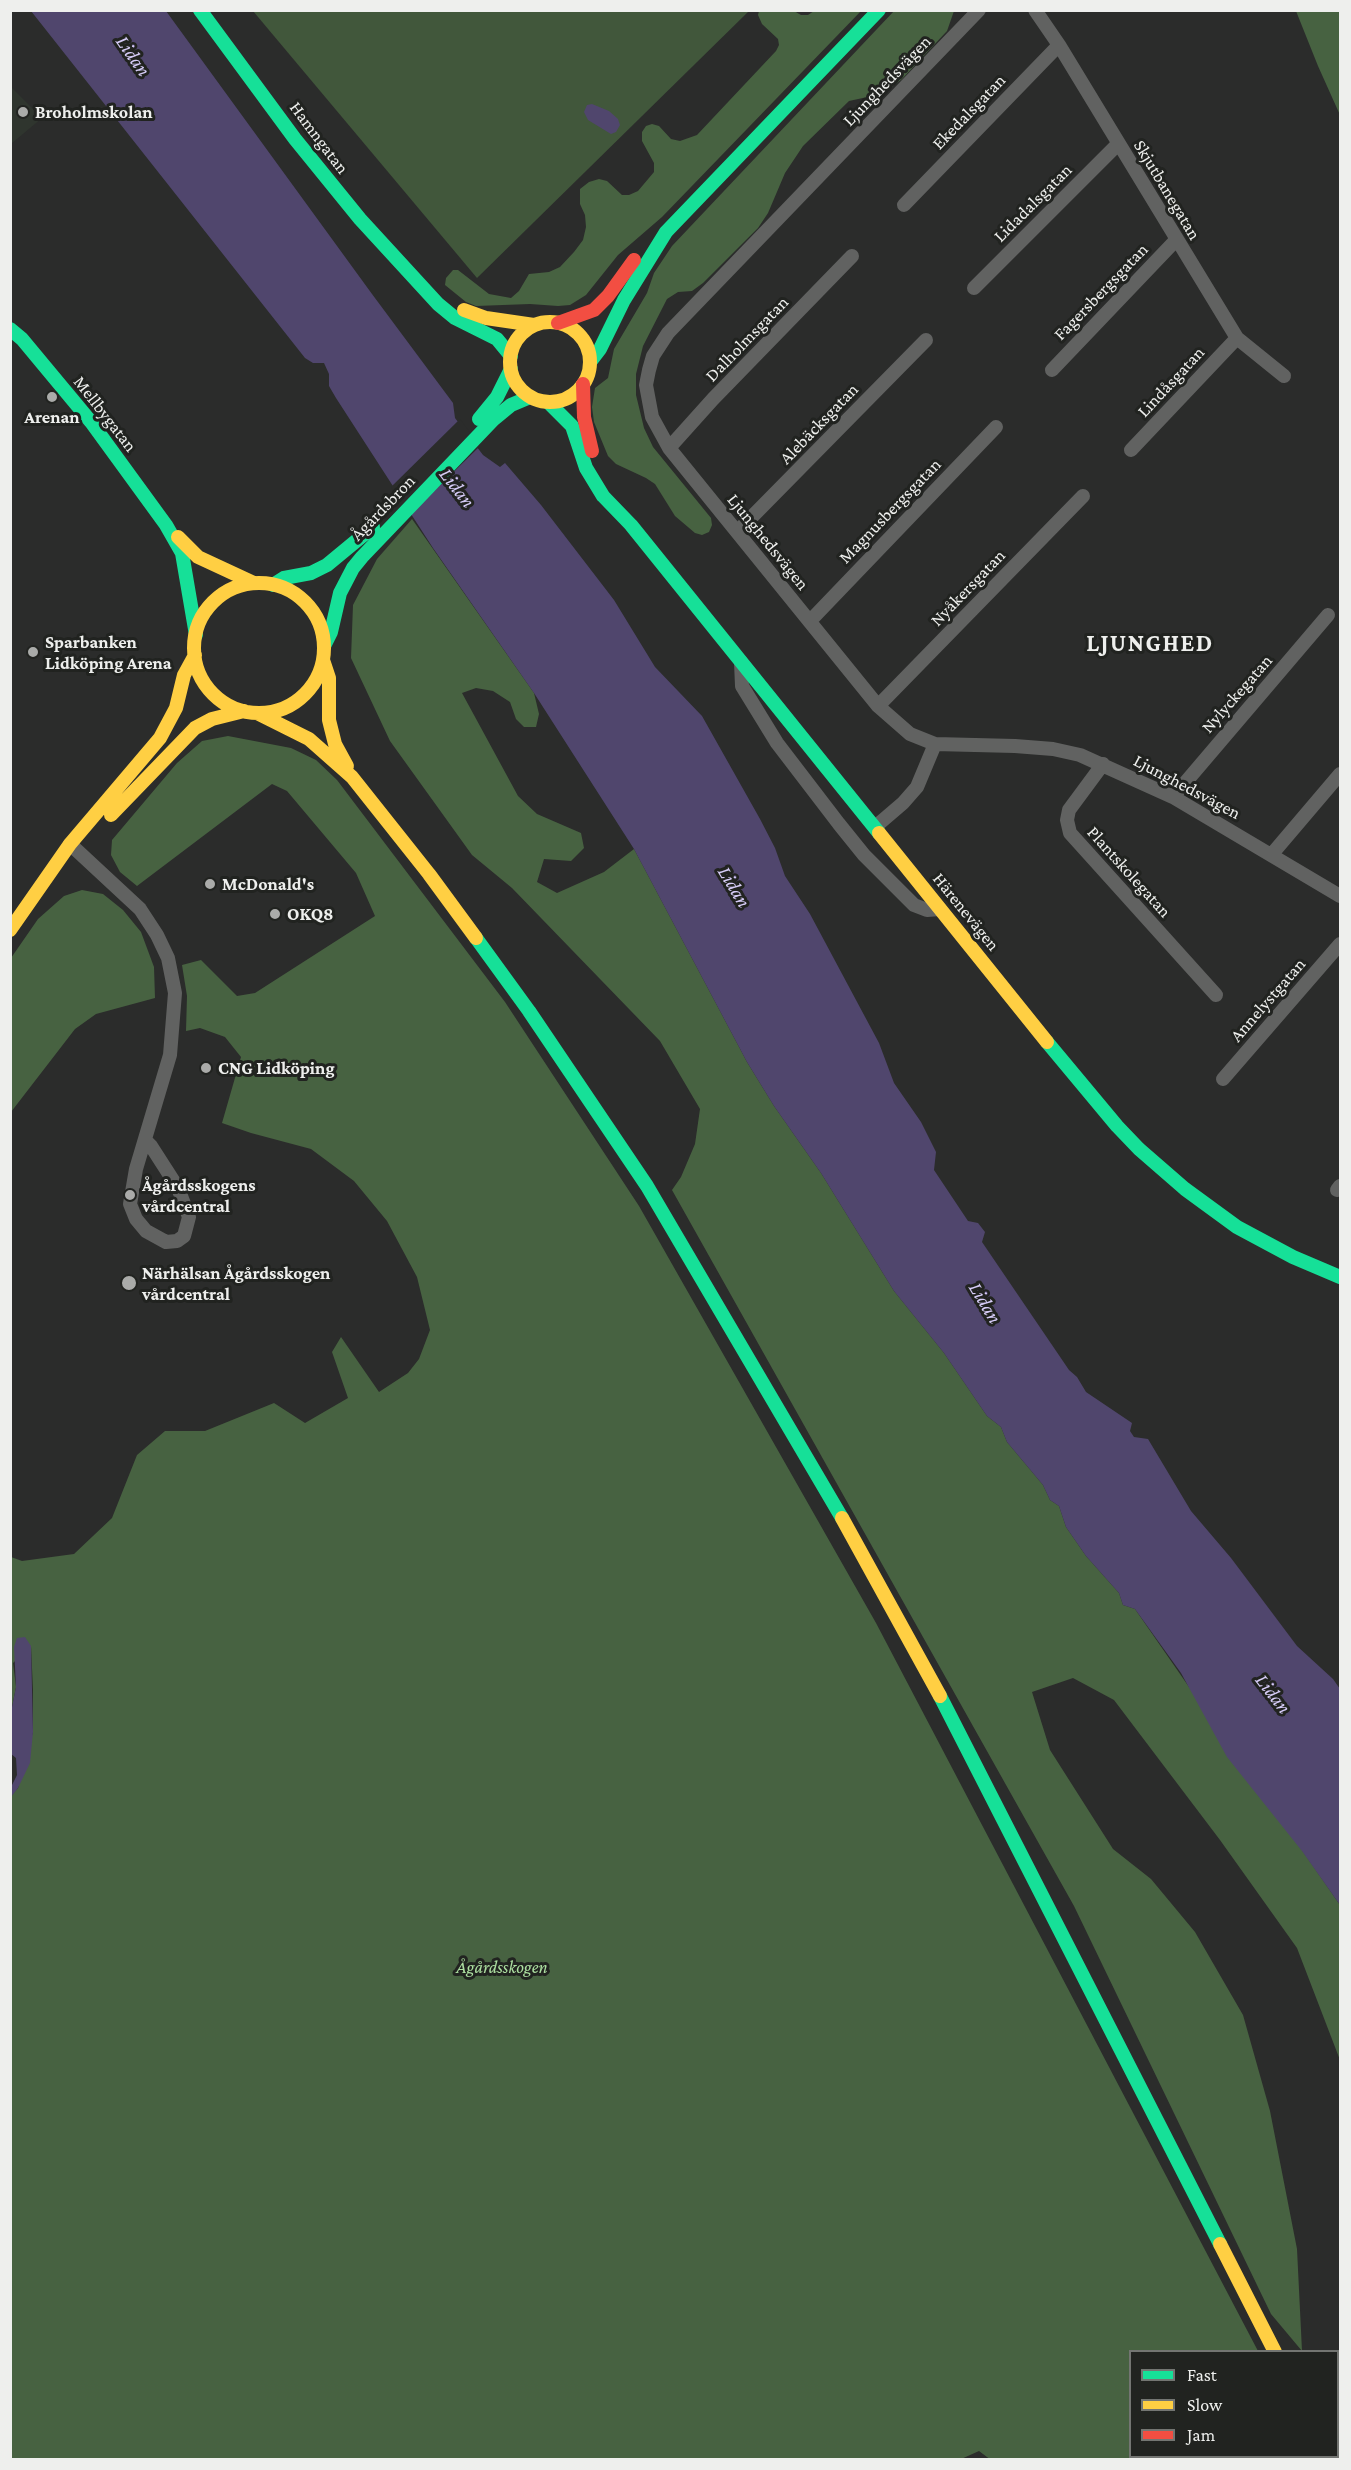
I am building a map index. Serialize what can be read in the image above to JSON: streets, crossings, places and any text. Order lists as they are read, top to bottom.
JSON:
{
  "streets": {
    "main road": [
      "Hamngatan",
      "Mellbygatan",
      "Ågårdsbron",
      "Härenevägen"
    ],
    "street": [
      "Ljunghedsvägen",
      "Ekedalsgatan",
      "Skjutbanegatan",
      "Lidadalsgatan",
      "Fagersbergsgatan",
      "Dalholmsgatan",
      "Lindåsgatan",
      "Alebäcksgatan",
      "Magnusbergsgatan",
      "Nyåkersgatan",
      "Nylyckegatan",
      "Plantskolegatan",
      "Annelystgatan"
    ]
  },
  "crossings": [
    ["Ljunghedsvägen", "Dalholmsgatan"],
    ["Ljunghedsvägen", "Alebäcksgatan"],
    ["Ljunghedsvägen", "Magnusbergsgatan"],
    ["Ljunghedsvägen", "Nyåkersgatan"],
    ["Ljunghedsvägen", "Nylyckegatan"],
    ["Ljunghedsvägen", "Plantskolegatan"],
    ["Ekedalsgatan", "Skjutbanegatan"],
    ["Skjutbanegatan", "Lidadalsgatan"],
    ["Skjutbanegatan", "Fagersbergsgatan"],
    ["Skjutbanegatan", "Lindåsgatan"],
    ["Mellbygatan", "Ågårdsbron"],
    ["Ågårdsbron", "Härenevägen"]
  ],
  "districts": ["LJUNGHED"],
  "water": ["Lidan"],
  "parks": ["Ågårdsskogen"],
  "places": [
    "Broholmskolan",
    "Arenan",
    "Sparbanken Lidköping Arena",
    "McDonald's",
    "OKQ8",
    "CNG Lidköping",
    "Ågårdsskogens vårdcentral",
    "Närhälsan Ågårdsskogen vårdcentral"
  ],
  "legend": ["Fast", "Slow", "Jam"]
}
